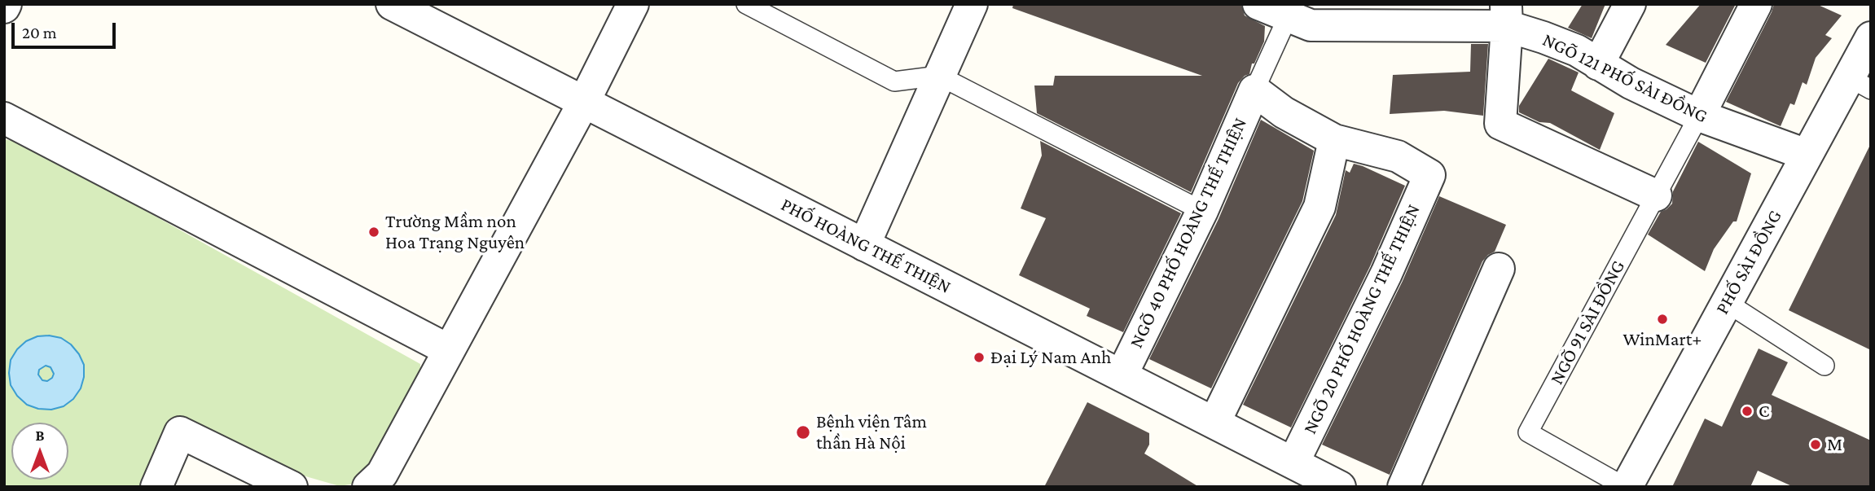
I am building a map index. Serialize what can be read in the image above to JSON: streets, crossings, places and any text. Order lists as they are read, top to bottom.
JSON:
{
  "streets": {
    "street": [
      "NGÕ 121 PHỐ SÀI ĐỒNG",
      "NGÕ 40 PHỐ HOÀNG THẾ THIỆN",
      "PHỐ HOÀNG THẾ THIỆN",
      "PHỐ SÀI ĐỒNG",
      "NGÕ 20 PHỐ HOÀNG THẾ THIỆN"
    ],
    "lane": ["NGÕ 91 SÀI ĐỒNG"]
  },
  "crossings": [
    ["NGÕ 121 PHỐ SÀI ĐỒNG", "PHỐ SÀI ĐỒNG"],
    ["NGÕ 121 PHỐ SÀI ĐỒNG", "NGÕ 91 SÀI ĐỒNG"],
    ["NGÕ 40 PHỐ HOÀNG THẾ THIỆN", "PHỐ HOÀNG THẾ THIỆN"],
    ["PHỐ HOÀNG THẾ THIỆN", "NGÕ 20 PHỐ HOÀNG THẾ THIỆN"],
    ["PHỐ SÀI ĐỒNG", "NGÕ 91 SÀI ĐỒNG"]
  ],
  "places": [
    "Trường Mầm non Hoa Trạng Nguyên",
    "WinMart+",
    "Đại Lý Nam Anh",
    "C",
    "Bệnh viện Tâm thần Hà Nội",
    "M"
  ],
  "scale_bar": "20 m",
  "north": "top"
}
